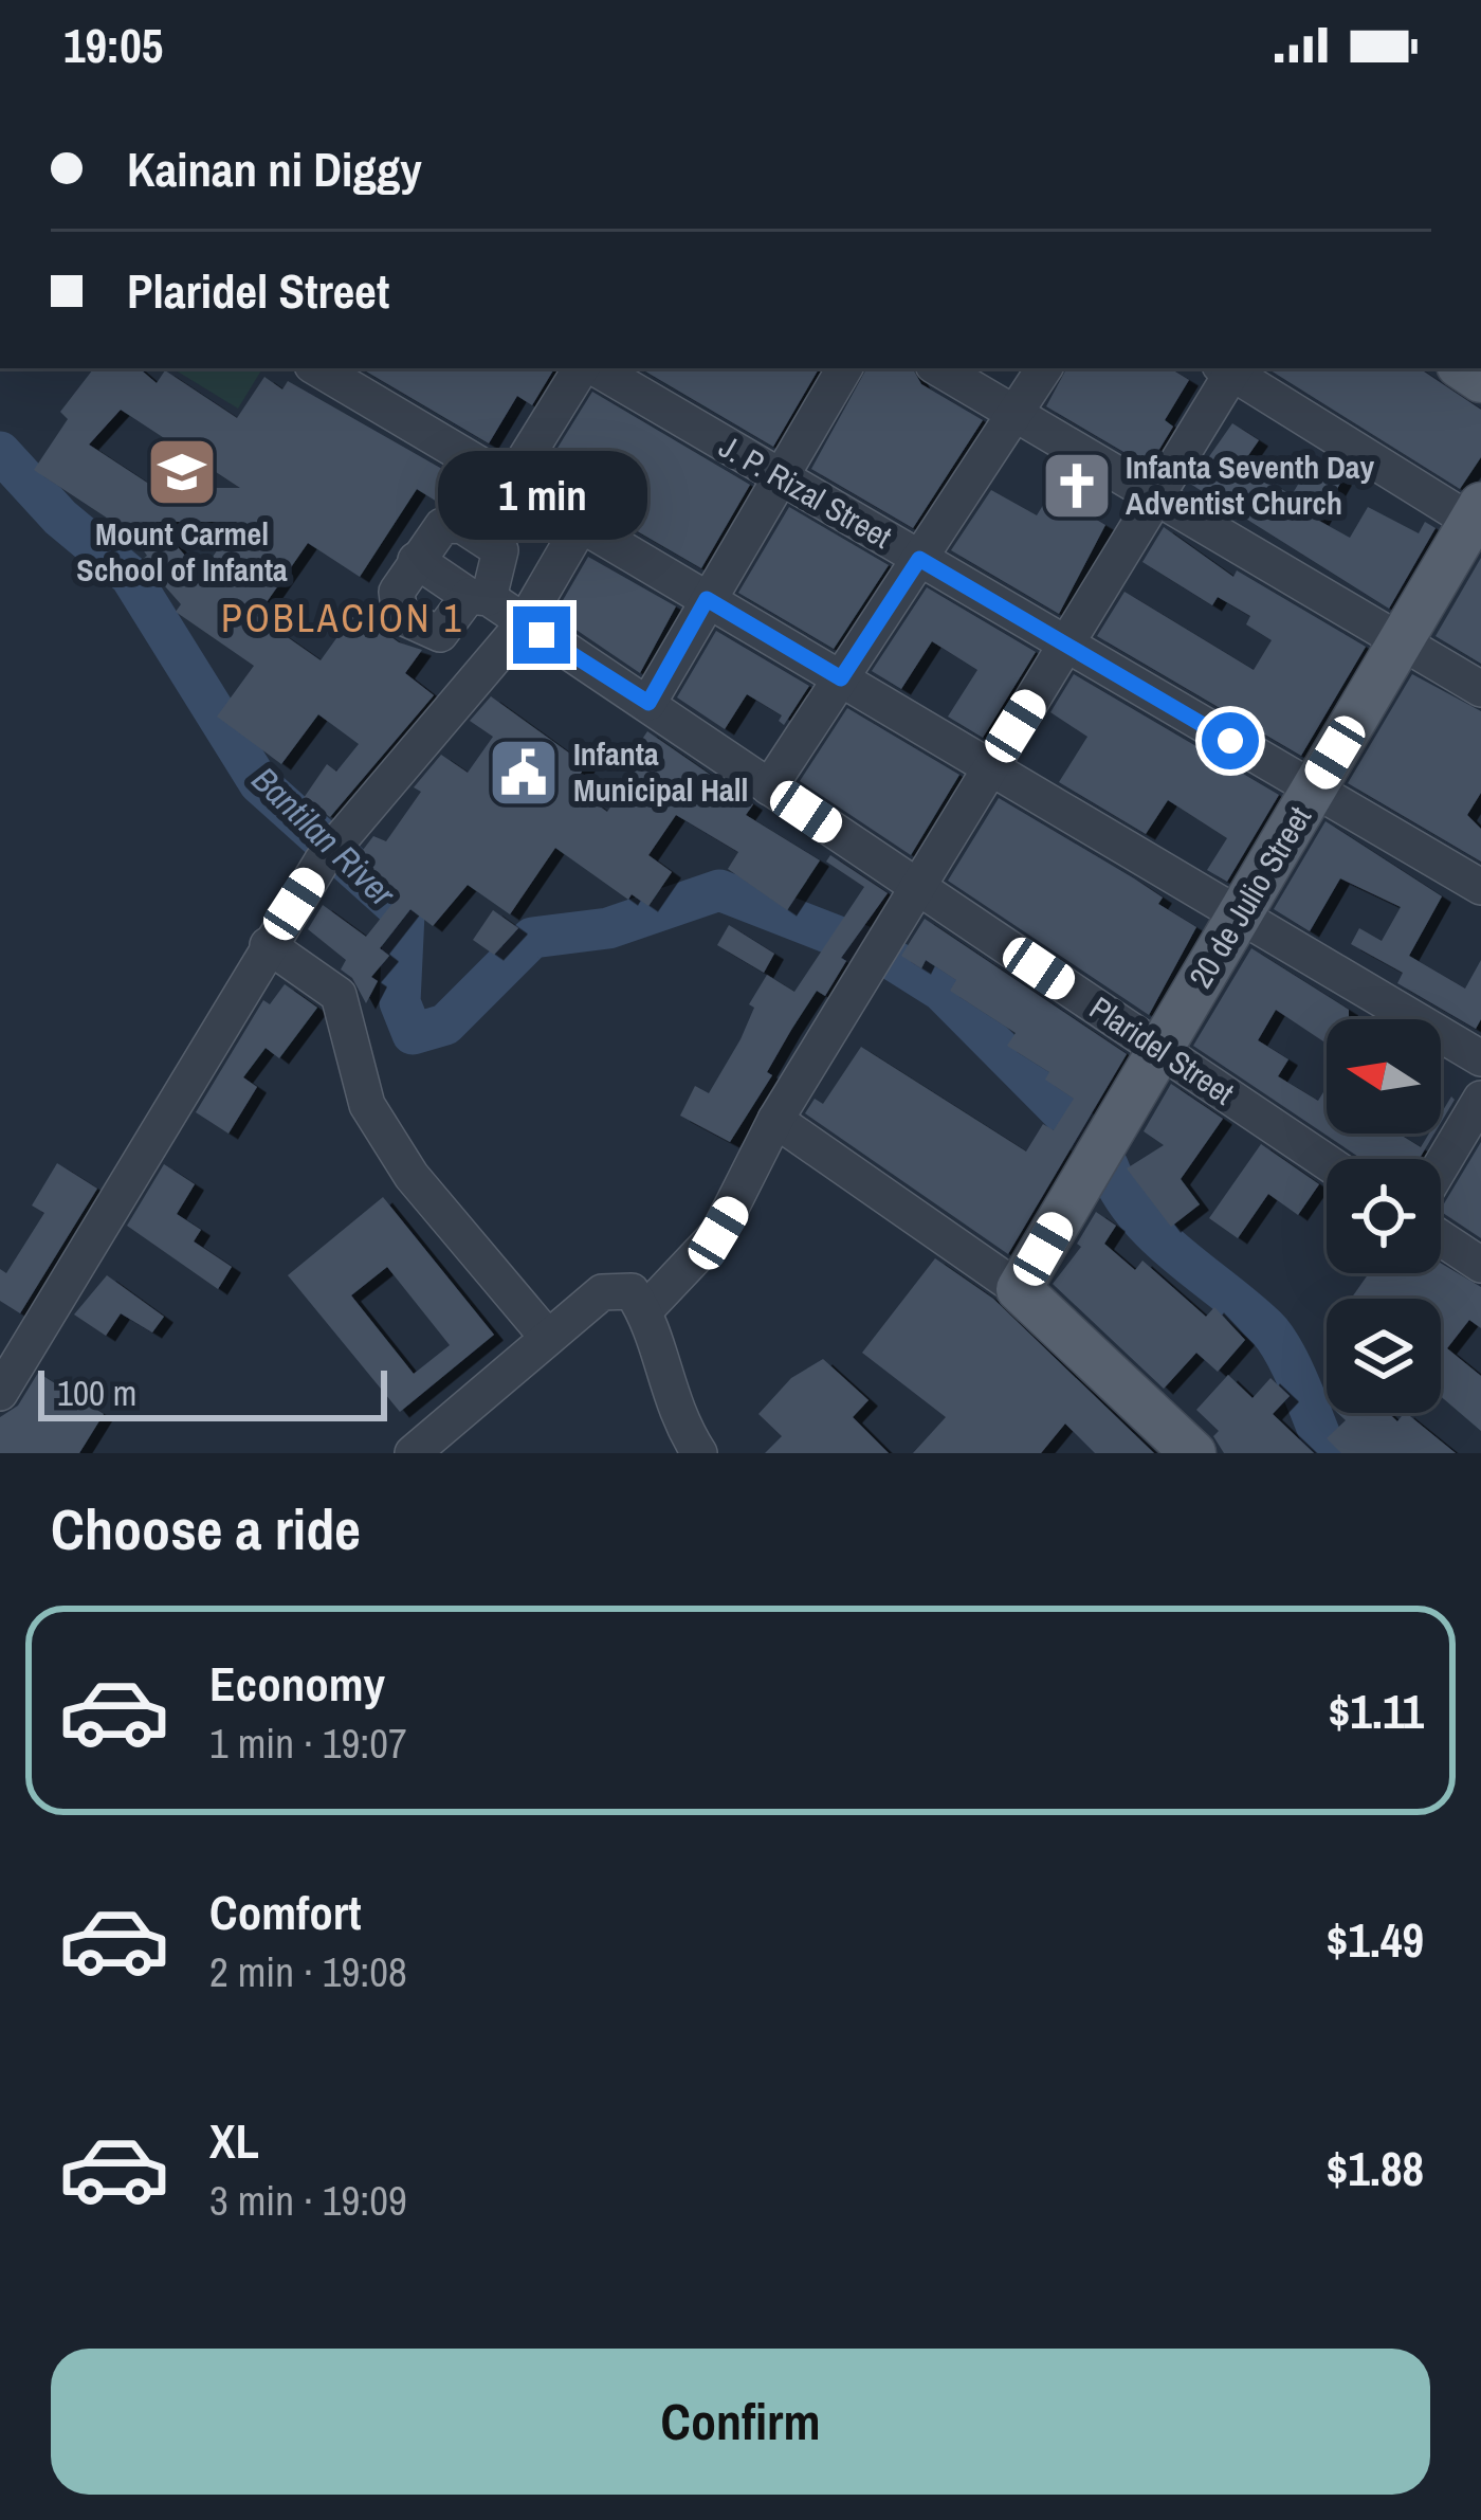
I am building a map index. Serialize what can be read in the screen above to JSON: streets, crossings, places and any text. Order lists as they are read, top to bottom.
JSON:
{
  "streets": {
    "main road": ["20 de Julio Street"],
    "street": ["J. P. Rizal Street", "Plaridel Street"]
  },
  "crossings": [
    ["J. P. Rizal Street", "20 de Julio Street"],
    ["20 de Julio Street", "Plaridel Street"]
  ],
  "districts": ["POBLACION 1"],
  "water": ["Bantilan River"],
  "places": {
    "school or university": ["Mount Carmel School of Infanta"],
    "church": ["Infanta Seventh Day Adventist Church"],
    "public building": ["Infanta Municipal Hall"]
  },
  "scale_bar": "100 m",
  "north": "left",
  "page": {
    "status": "19:05",
    "banner": ["Kainan ni Diggy", "Plaridel Street"],
    "bubble": "1 min",
    "scale": "100 m",
    "heading": "Choose a ride",
    "list": [
      {
        "name": "Economy",
        "note": "1 min · 19:07",
        "value": "$1.11"
      },
      {
        "name": "Comfort",
        "note": "2 min · 19:08",
        "value": "$1.49"
      },
      {
        "name": "XL",
        "note": "3 min · 19:09",
        "value": "$1.88"
      }
    ],
    "buttons": "Confirm"
  }
}
